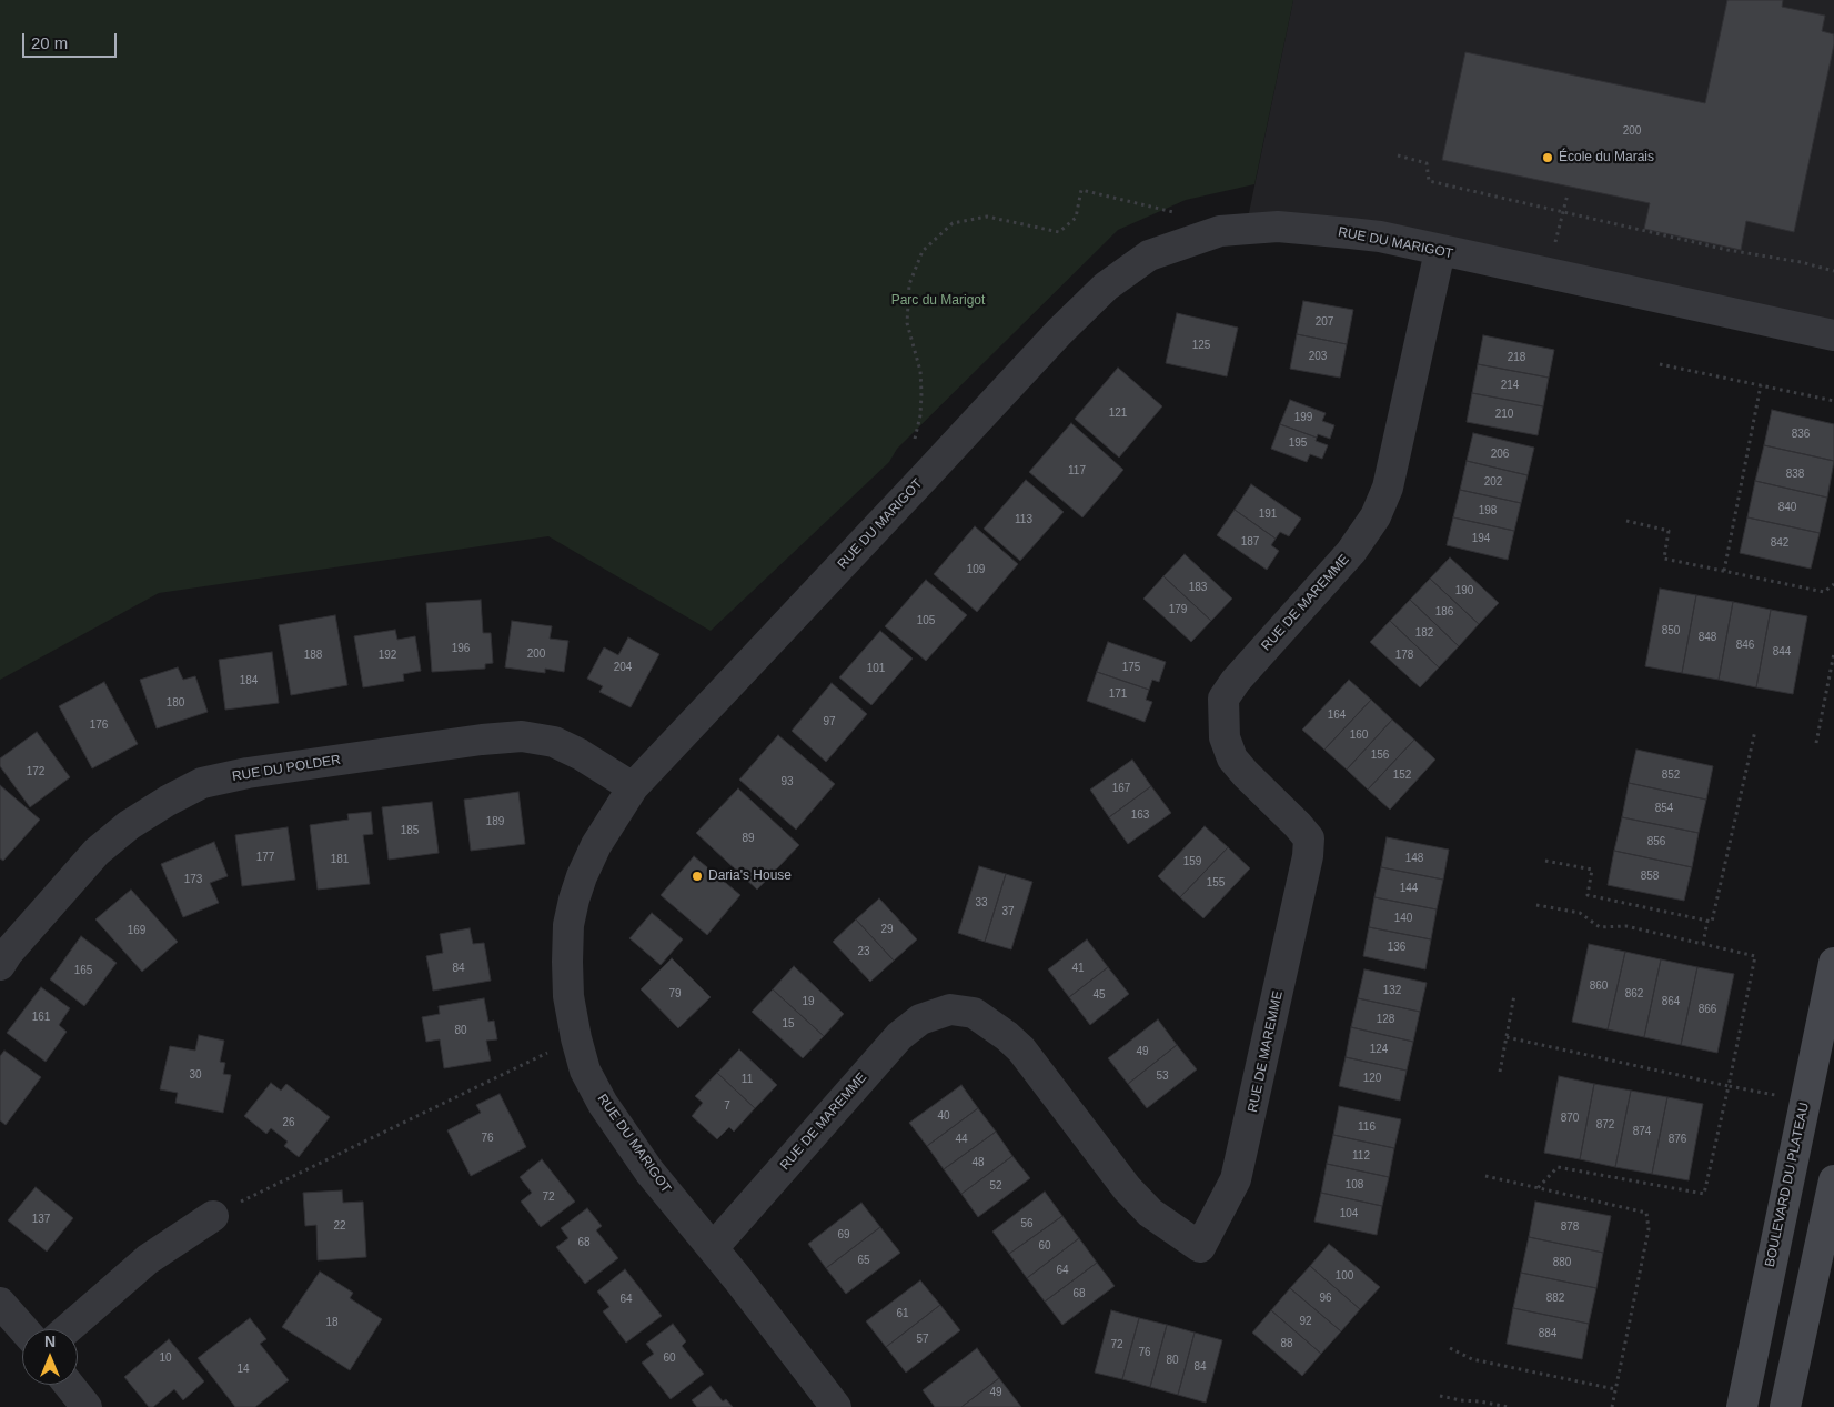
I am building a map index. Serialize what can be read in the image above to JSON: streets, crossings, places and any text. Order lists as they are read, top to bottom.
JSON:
{
  "streets": {
    "main road": ["BOULEVARD DU PLATEAU"],
    "street": ["RUE DU MARIGOT", "RUE DE MAREMME", "RUE DU POLDER"]
  },
  "crossings": [
    ["RUE DU MARIGOT", "RUE DE MAREMME"],
    ["RUE DU MARIGOT", "RUE DU POLDER"]
  ],
  "parks": ["Parc du Marigot"],
  "places": ["École du Marais", "Daria's House"],
  "house_numbers": [
    "200",
    "207",
    "125",
    "203",
    "218",
    "214",
    "121",
    "210",
    "199",
    "836",
    "195",
    "206",
    "117",
    "838",
    "202",
    "840",
    "198",
    "191",
    "113",
    "194",
    "187",
    "842",
    "109",
    "183",
    "190",
    "179",
    "186",
    "105",
    "850",
    "182",
    "848",
    "846",
    "196",
    "844",
    "200",
    "188",
    "192",
    "178",
    "204",
    "175",
    "101",
    "184",
    "171",
    "180",
    "164",
    "97",
    "176",
    "160",
    "156",
    "172",
    "152",
    "852",
    "93",
    "167",
    "854",
    "163",
    "189",
    "185",
    "89",
    "856",
    "177",
    "148",
    "181",
    "159",
    "858",
    "173",
    "155",
    "144",
    "33",
    "37",
    "140",
    "29",
    "169",
    "136",
    "23",
    "84",
    "41",
    "165",
    "860",
    "132",
    "79",
    "862",
    "45",
    "19",
    "864",
    "866",
    "161",
    "128",
    "15",
    "80",
    "124",
    "49",
    "30",
    "53",
    "120",
    "11",
    "7",
    "40",
    "870",
    "26",
    "872",
    "116",
    "874",
    "76",
    "44",
    "876",
    "112",
    "48",
    "108",
    "52",
    "72",
    "104",
    "137",
    "56",
    "22",
    "878",
    "69",
    "68",
    "60",
    "65",
    "880",
    "64",
    "100",
    "68",
    "96",
    "882",
    "64",
    "61",
    "92",
    "18",
    "884",
    "57",
    "88",
    "72",
    "76",
    "10",
    "60",
    "80",
    "84",
    "14",
    "49"
  ],
  "scale_bar": "20 m",
  "north": "top"
}
